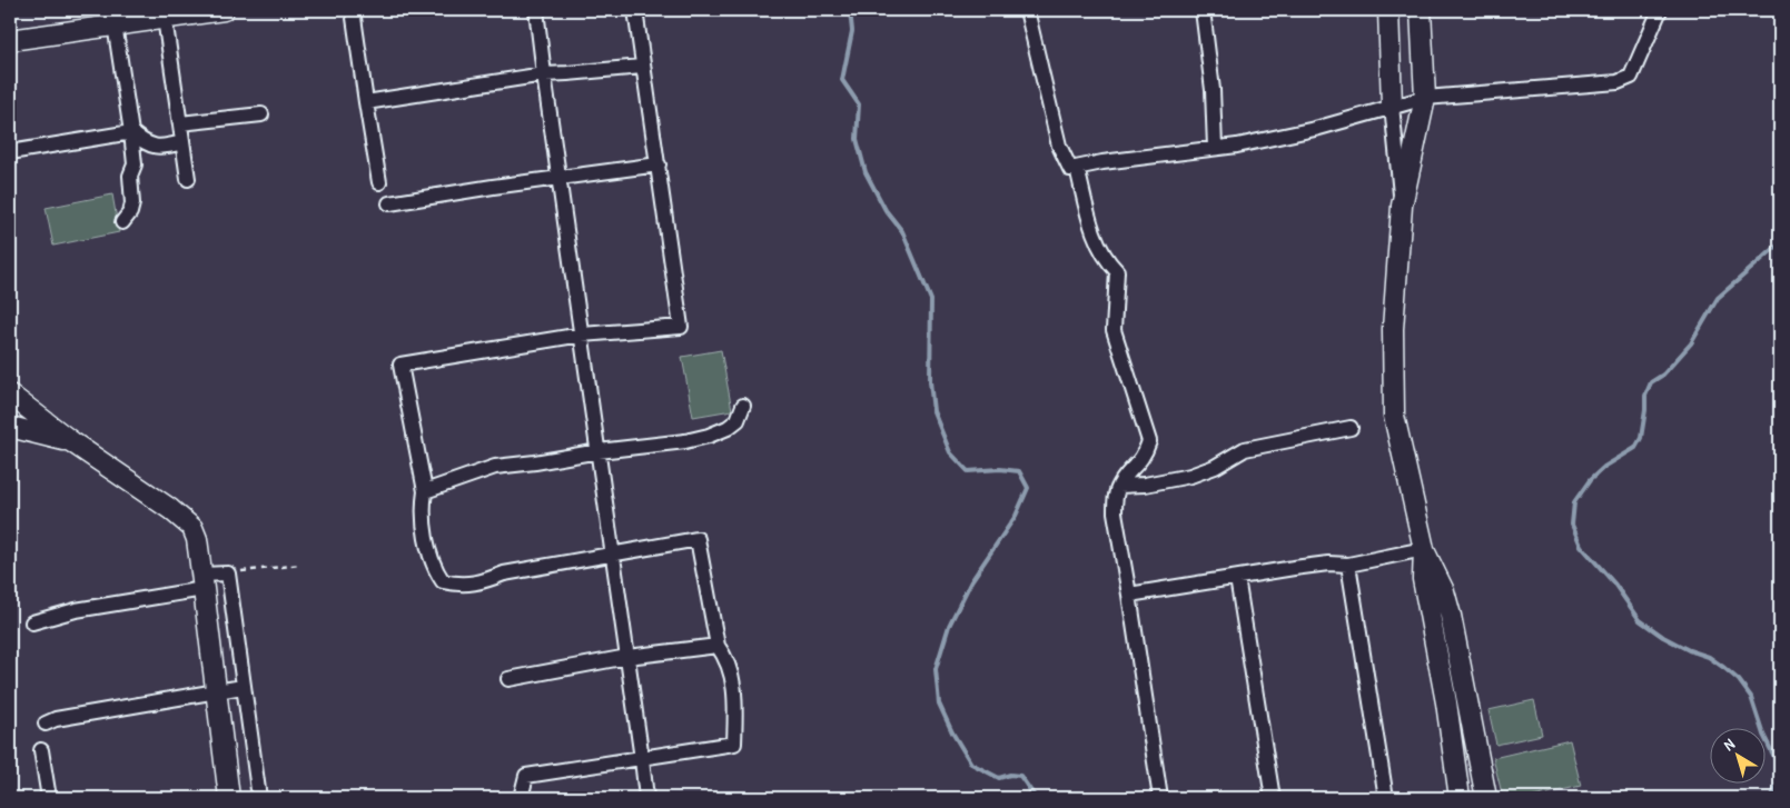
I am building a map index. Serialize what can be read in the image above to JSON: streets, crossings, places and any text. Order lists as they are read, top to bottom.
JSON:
{
  "north": "top left"
}
